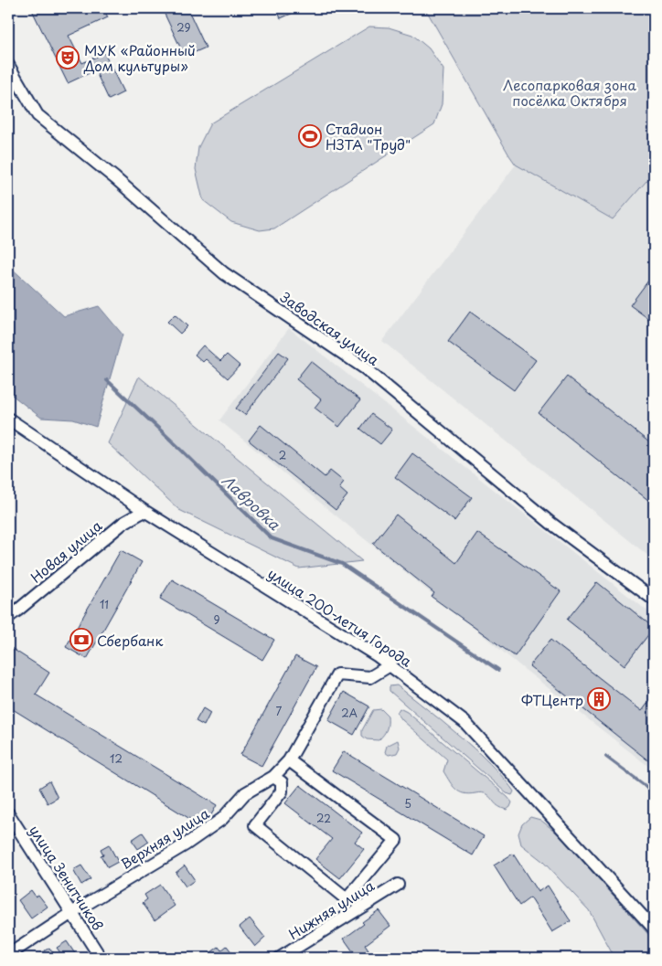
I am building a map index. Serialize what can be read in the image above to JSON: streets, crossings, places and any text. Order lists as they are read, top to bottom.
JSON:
{
  "streets": {
    "street": [
      "Заводская улица",
      "Новая улица",
      "улица 200-летия Города",
      "Верхняя улица",
      "улица Зенитчиков",
      "Нижняя улица"
    ]
  },
  "crossings": [
    ["Новая улица", "улица 200-летия Города"],
    ["улица 200-летия Города", "Верхняя улица"],
    ["Верхняя улица", "улица Зенитчиков"]
  ],
  "water": ["Лавровка"],
  "parks": ["Лесопарковая зона посёлка Октября"],
  "places": {
    "theatre": ["МУК «Районный Дом культуры»"],
    "sports": ["Стадион НЗТА \"Труд\""],
    "bank": ["Сбербанк"],
    "building": ["ФТЦентр"]
  },
  "house_numbers": [
    "29",
    "2",
    "11",
    "9",
    "7",
    "2А",
    "12",
    "5",
    "22"
  ]
}
